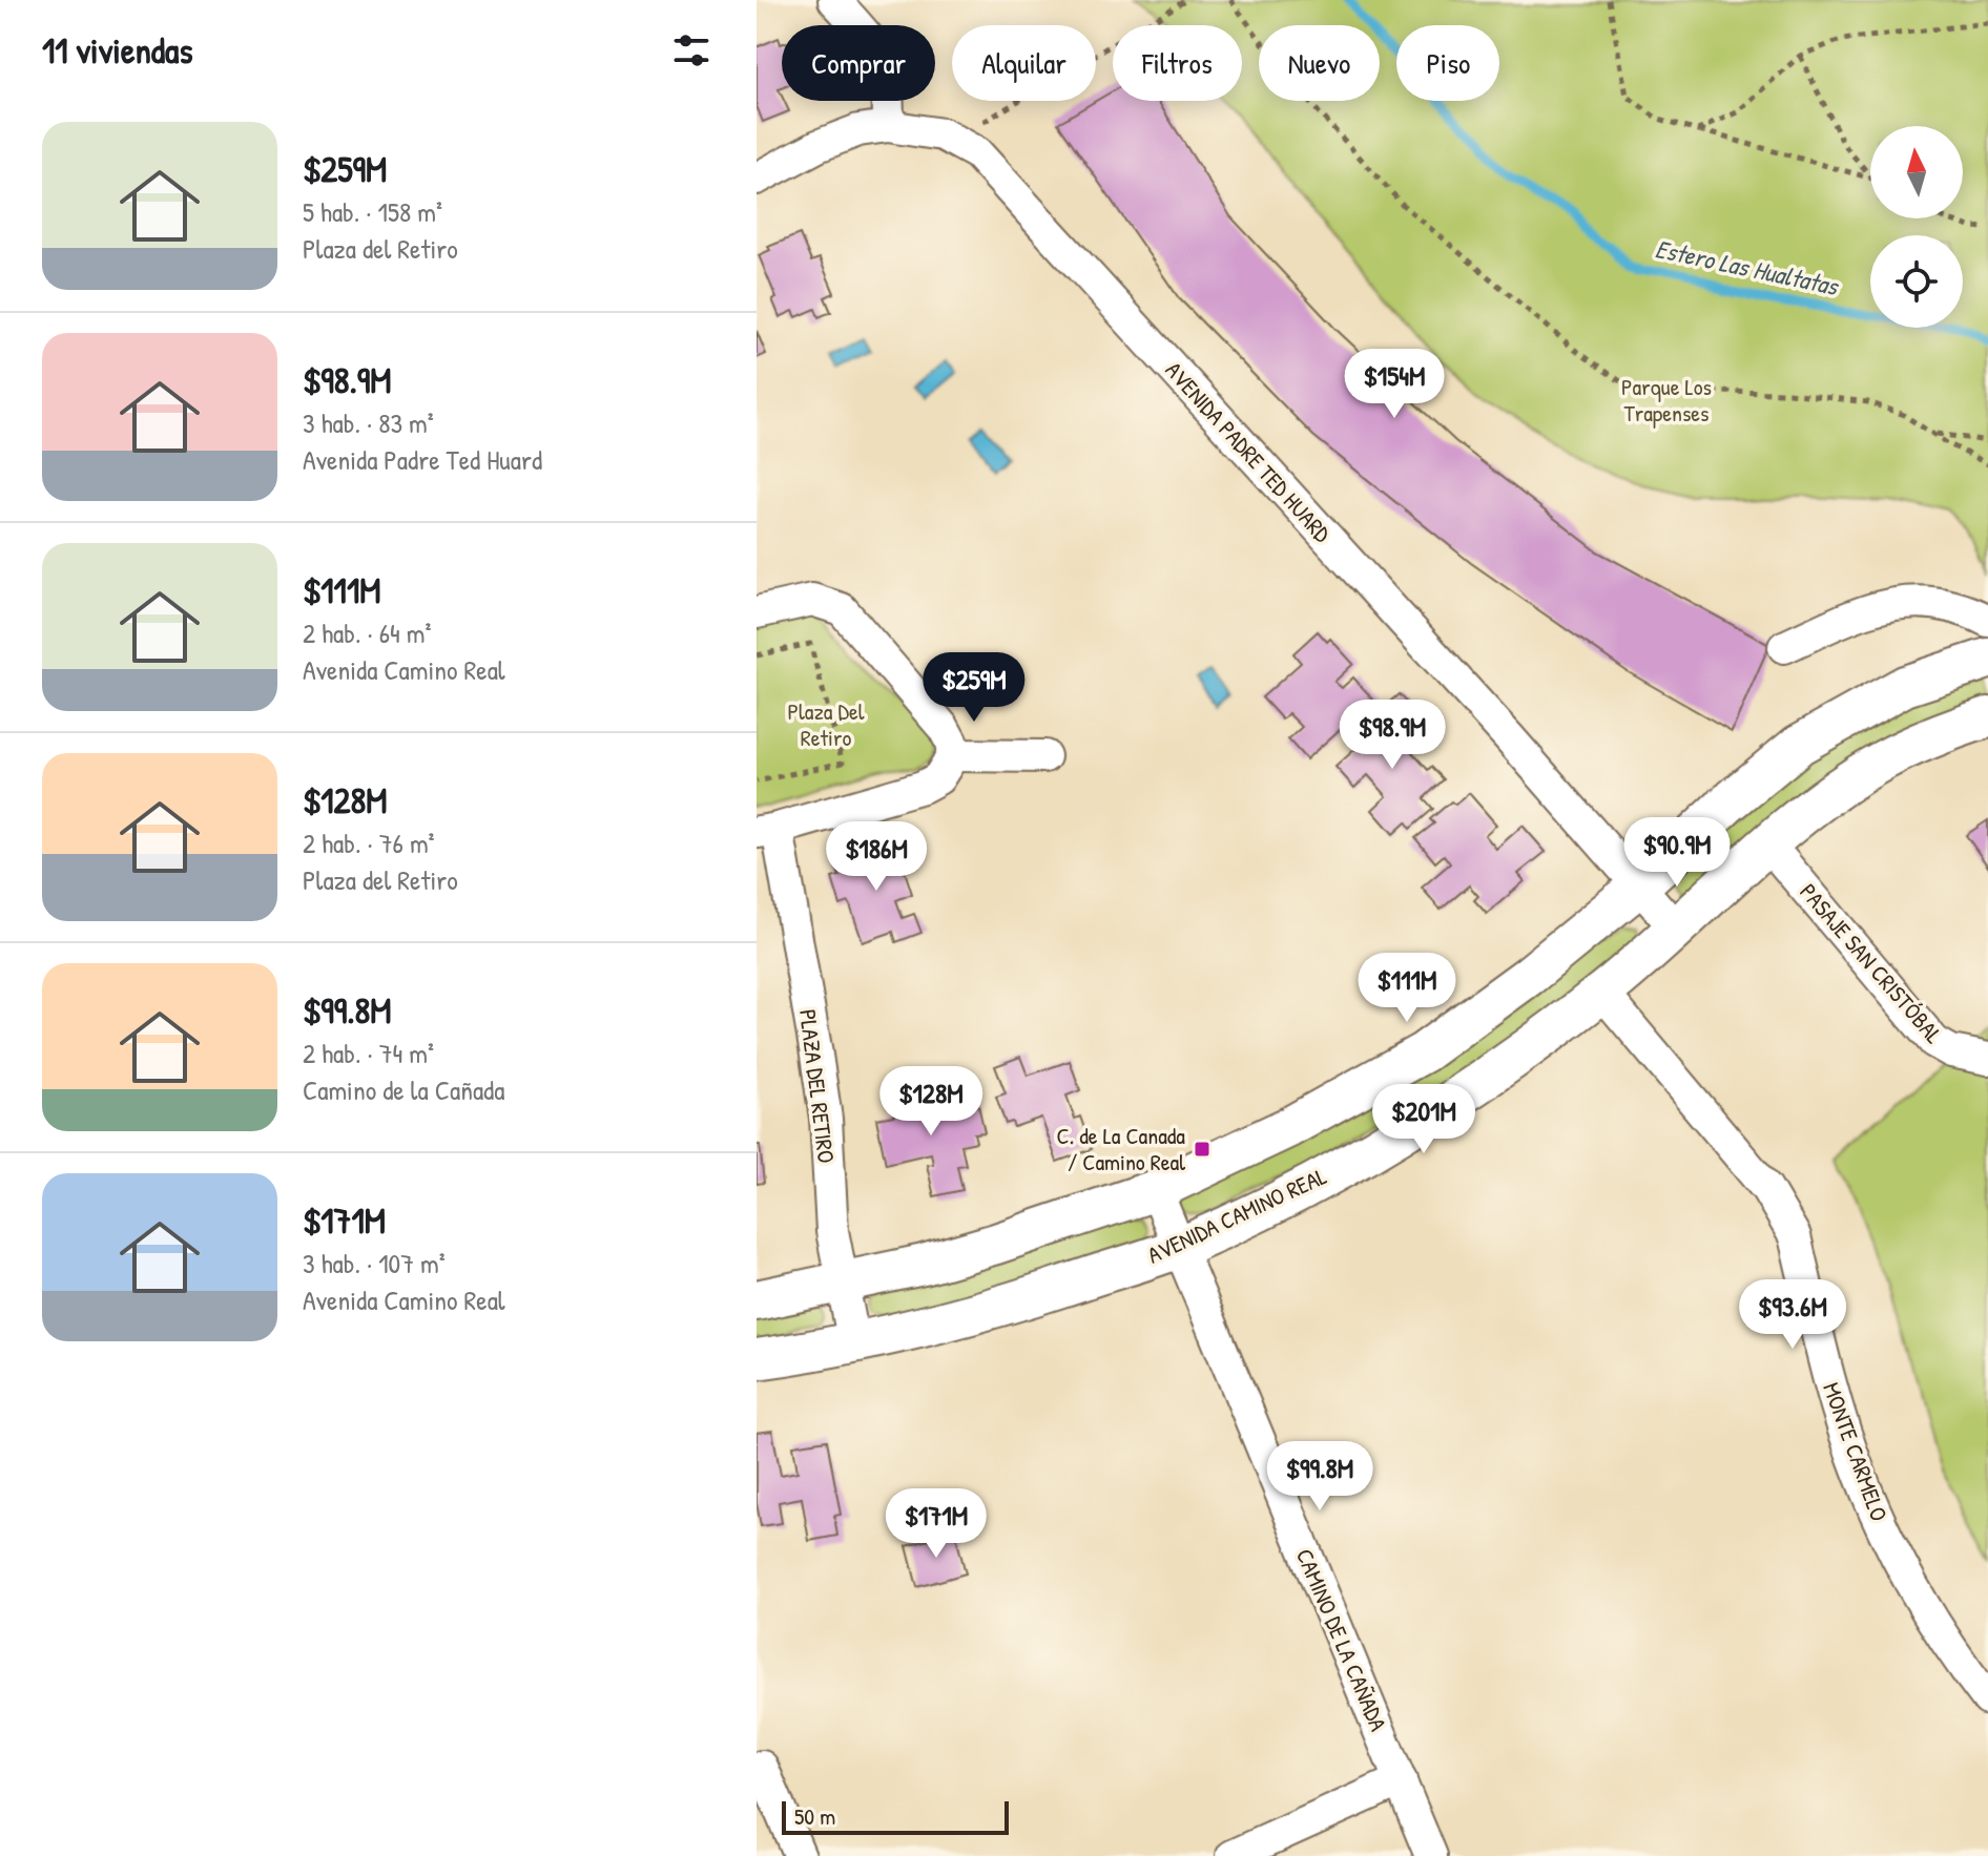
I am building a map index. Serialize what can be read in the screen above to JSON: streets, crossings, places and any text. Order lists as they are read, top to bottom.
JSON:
{
  "streets": {
    "main road": ["AVENIDA CAMINO REAL"],
    "street": [
      "AVENIDA PADRE TED HUARD",
      "PASAJE SAN CRISTÓBAL",
      "PLAZA DEL RETIRO",
      "MONTE CARMELO",
      "CAMINO DE LA CAÑADA"
    ]
  },
  "crossings": [
    ["AVENIDA PADRE TED HUARD", "AVENIDA CAMINO REAL"],
    ["PASAJE SAN CRISTÓBAL", "AVENIDA CAMINO REAL"],
    ["PLAZA DEL RETIRO", "AVENIDA CAMINO REAL"],
    ["AVENIDA CAMINO REAL", "MONTE CARMELO"],
    ["AVENIDA CAMINO REAL", "CAMINO DE LA CAÑADA"]
  ],
  "water": ["Estero Las Hualtatas"],
  "parks": ["Parque Los Trapenses", "Plaza Del Retiro"],
  "places": {
    "transit": ["C. de La Canada / Camino Real"]
  },
  "scale_bar": "50 m",
  "north": "top",
  "page": {
    "heading": "11 viviendas",
    "chip": [
      "Comprar",
      "Alquilar",
      "Filtros",
      "Nuevo",
      "Piso"
    ],
    "list": [
      {
        "name": "$259M",
        "note": "5 hab. · 158 m² · Plaza del Retiro"
      },
      {
        "name": "$98.9M",
        "note": "3 hab. · 83 m² · Avenida Padre Ted Huard"
      },
      {
        "name": "$111M",
        "note": "2 hab. · 64 m² · Avenida Camino Real"
      },
      {
        "name": "$128M",
        "note": "2 hab. · 76 m² · Plaza del Retiro"
      },
      {
        "name": "$99.8M",
        "note": "2 hab. · 74 m² · Camino de la Cañada"
      },
      {
        "name": "$171M",
        "note": "3 hab. · 107 m² · Avenida Camino Real"
      }
    ],
    "price": [
      "$154M",
      "$259M",
      "$98.9M",
      "$90.9M",
      "$186M",
      "$111M",
      "$128M",
      "$201M",
      "$93.6M",
      "$99.8M",
      "$171M"
    ],
    "scale": "50 m"
  }
}
